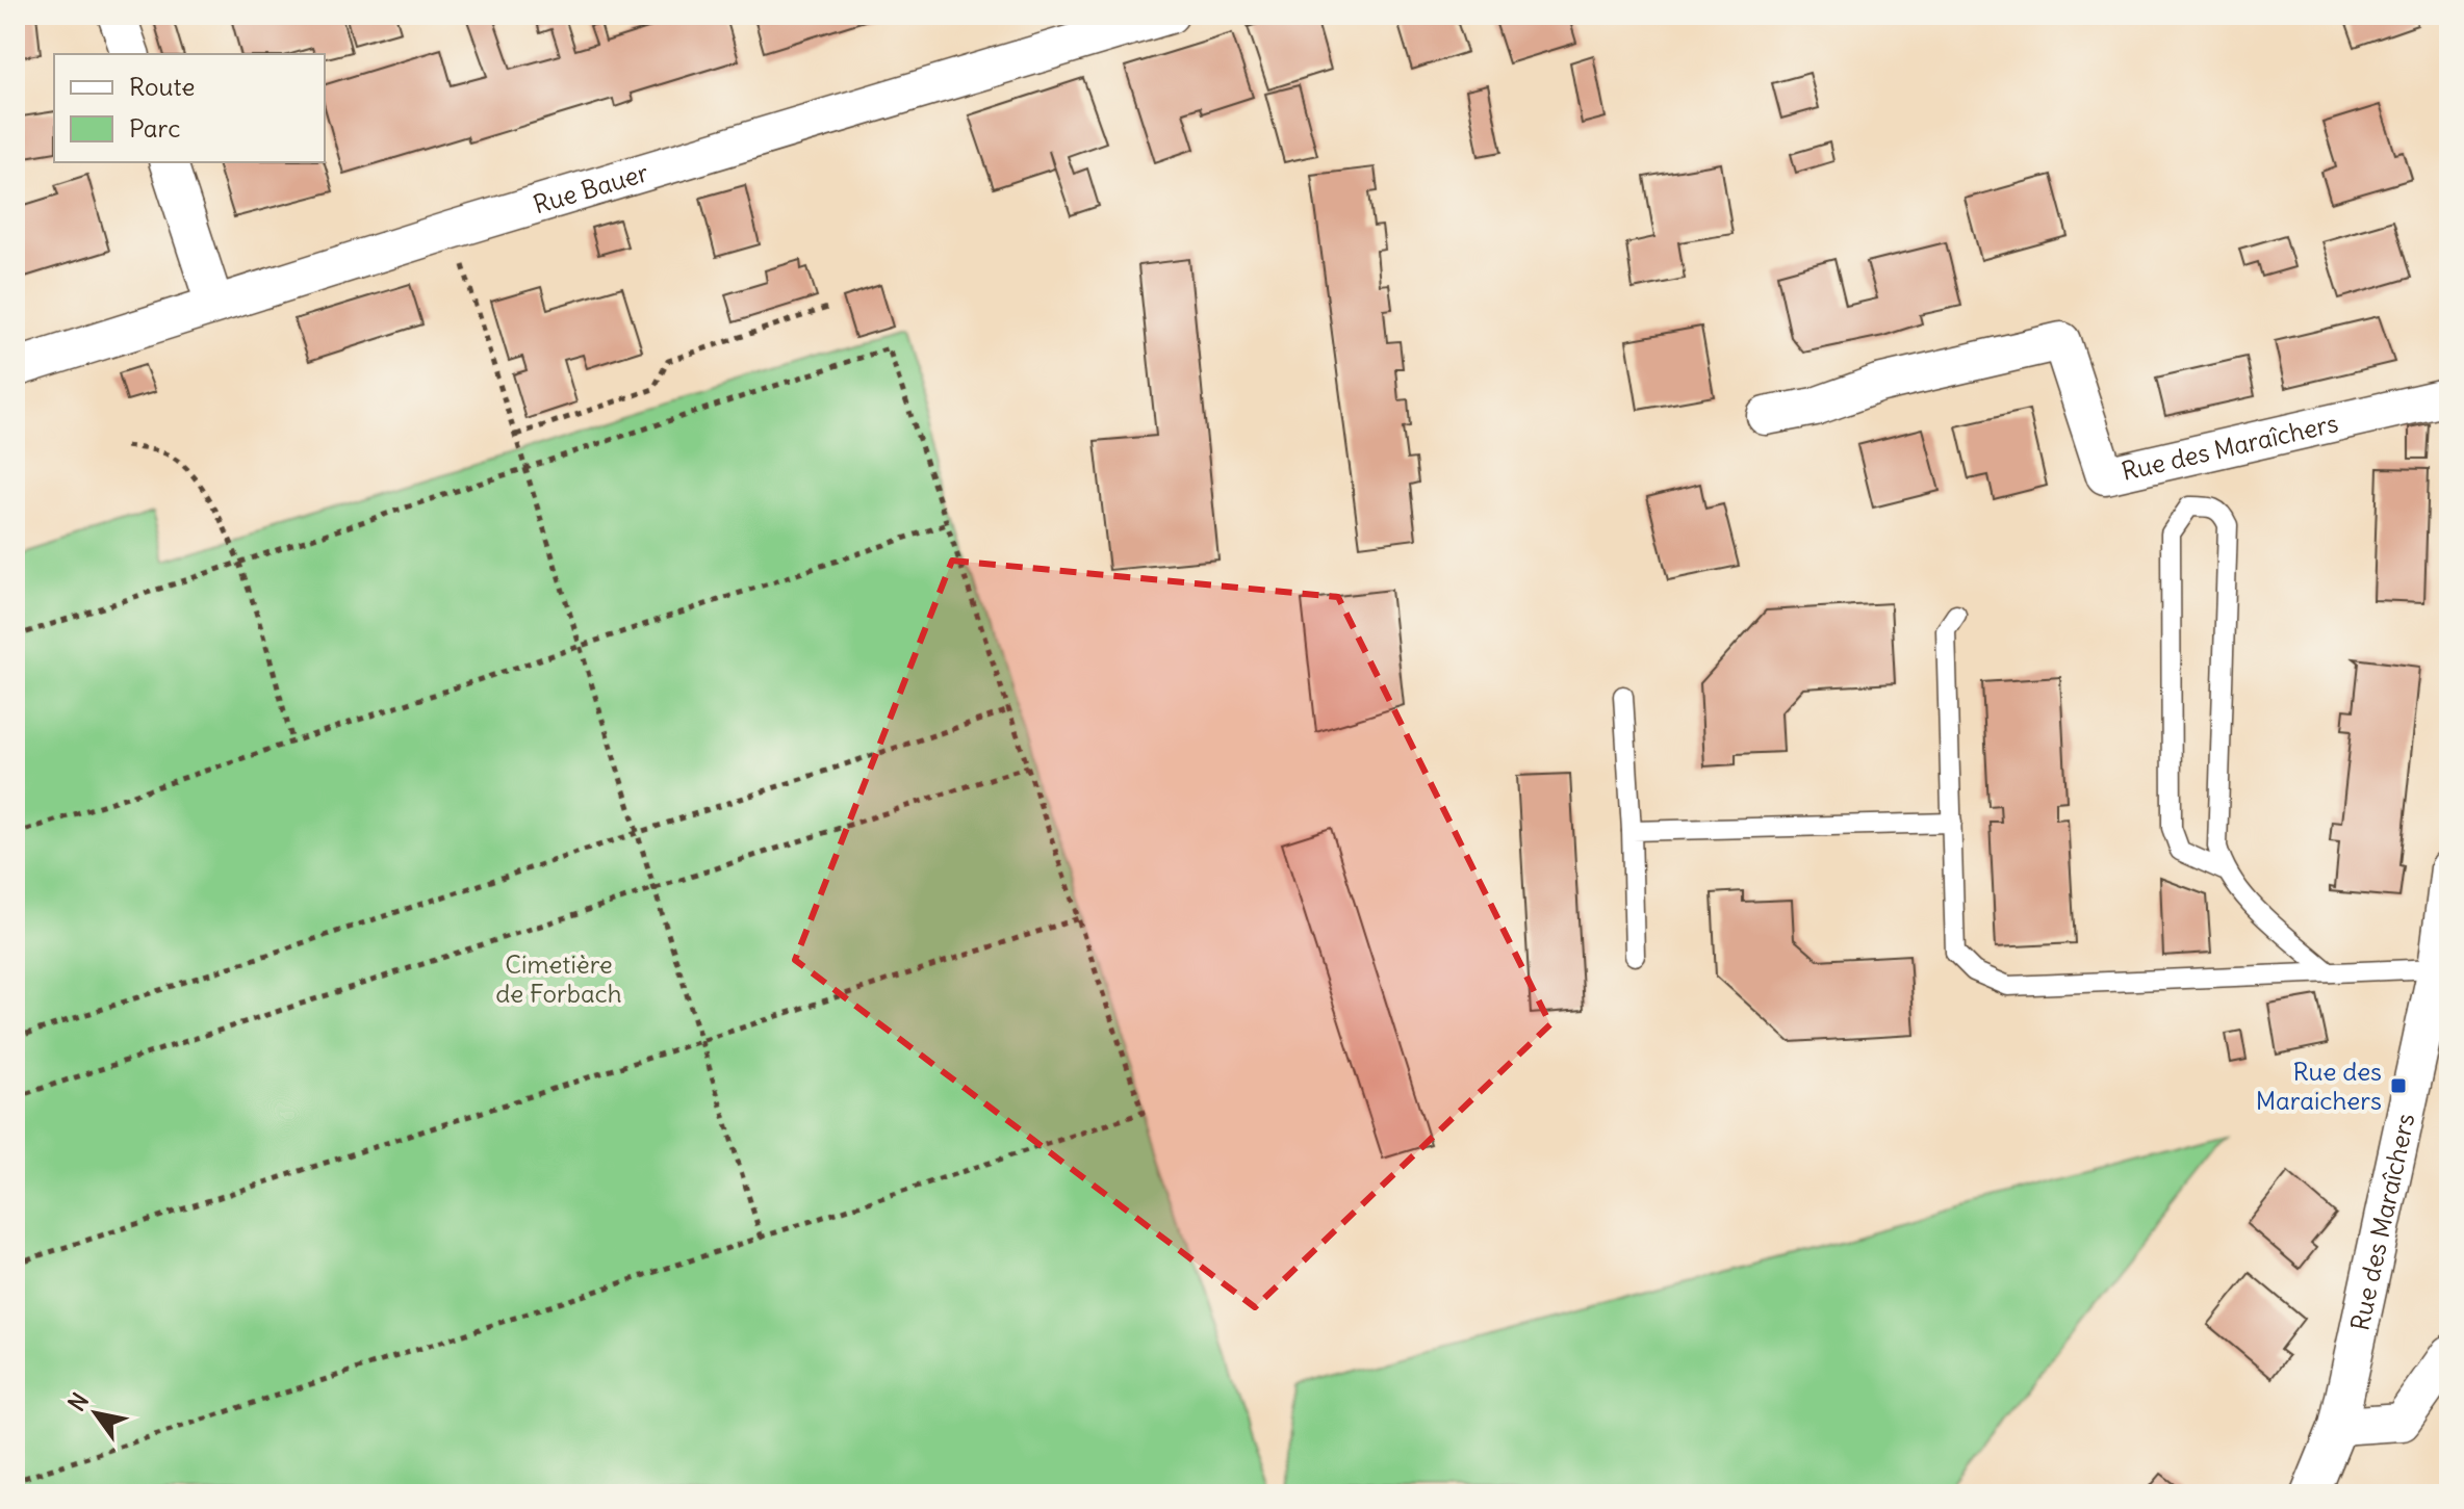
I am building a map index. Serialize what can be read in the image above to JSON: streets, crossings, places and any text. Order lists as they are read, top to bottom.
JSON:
{
  "streets": {
    "street": ["Rue Bauer", "Rue des Maraîchers"]
  },
  "parks": ["Cimetière de Forbach"],
  "places": {
    "transit": ["Rue des Maraichers"]
  },
  "legend": ["Route", "Parc"],
  "north": "top left"
}
